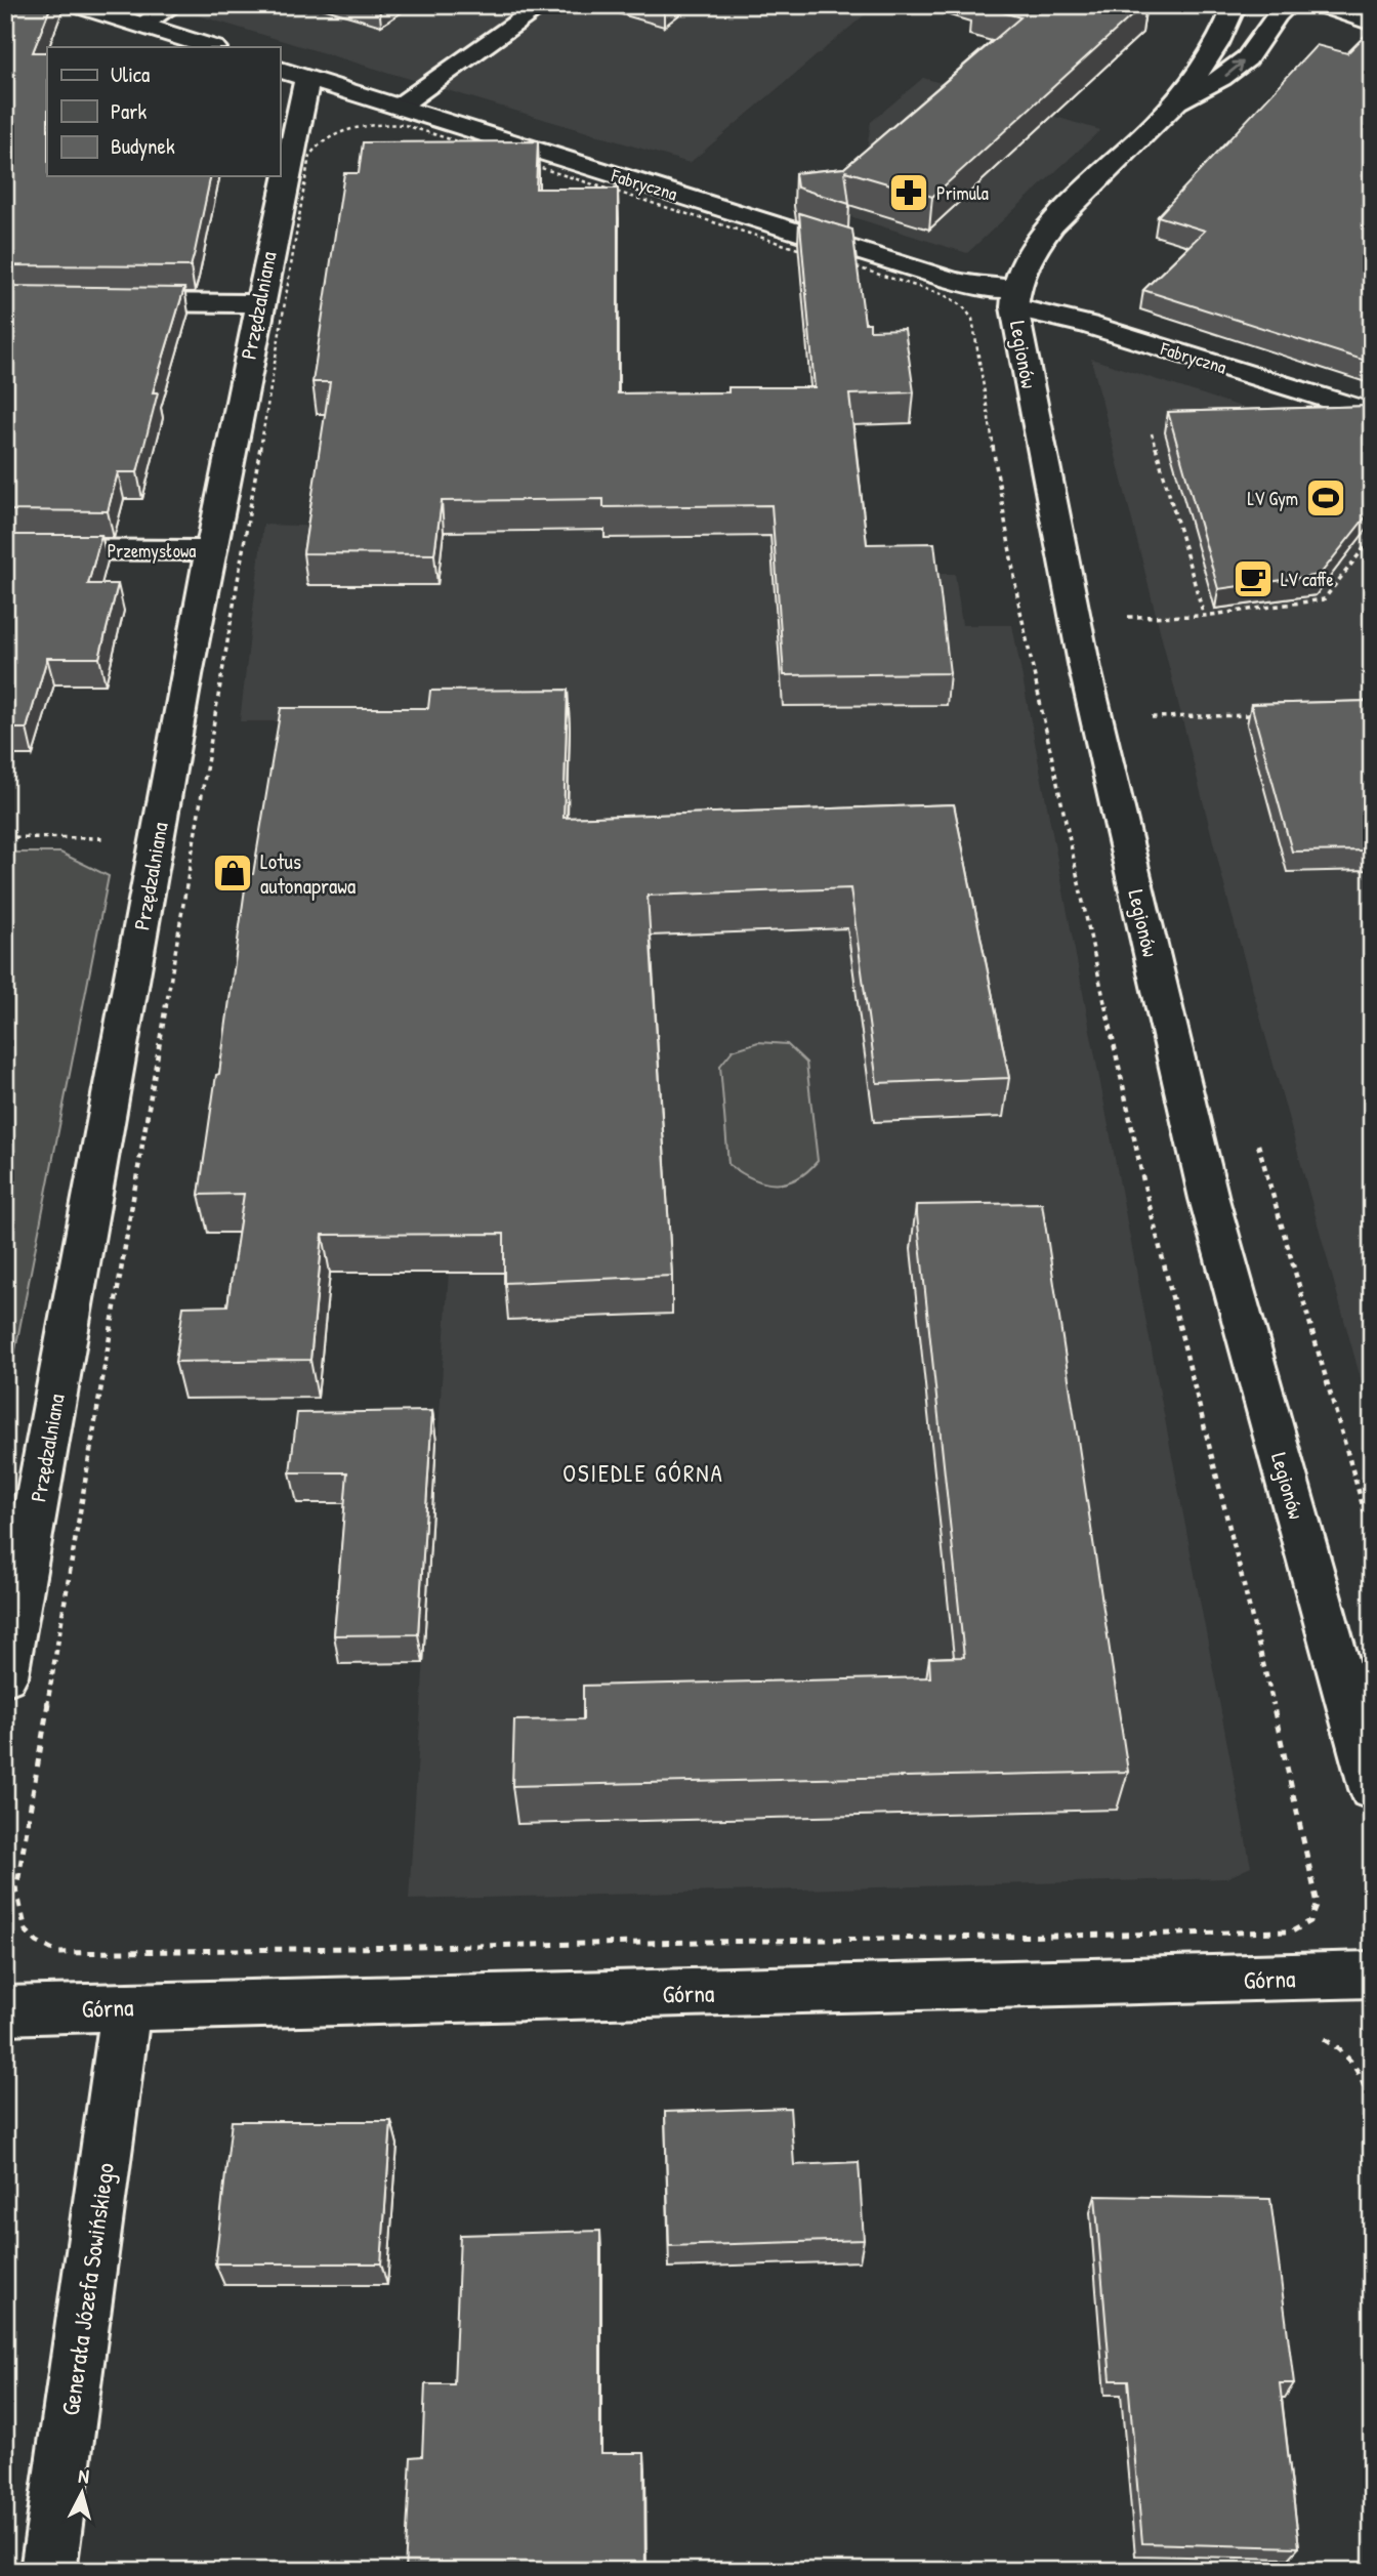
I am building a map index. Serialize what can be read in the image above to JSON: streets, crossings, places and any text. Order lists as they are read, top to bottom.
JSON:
{
  "streets": {
    "street": [
      "Fabryczna",
      "Przędzalniana",
      "Legionów",
      "Przemysłowa",
      "Górna",
      "Generała Józefa Sowińskiego"
    ]
  },
  "crossings": [
    ["Fabryczna", "Przędzalniana"],
    ["Fabryczna", "Legionów"],
    ["Przędzalniana", "Przemysłowa"],
    ["Górna", "Generała Józefa Sowińskiego"]
  ],
  "districts": ["OSIEDLE GÓRNA"],
  "places": {
    "pharmacy": ["Primula"],
    "sports": ["LV Gym"],
    "cafe": ["LV caffe"],
    "shop": ["Lotus autonaprawa"]
  },
  "legend": ["Ulica", "Park", "Budynek"],
  "north": "top"
}
